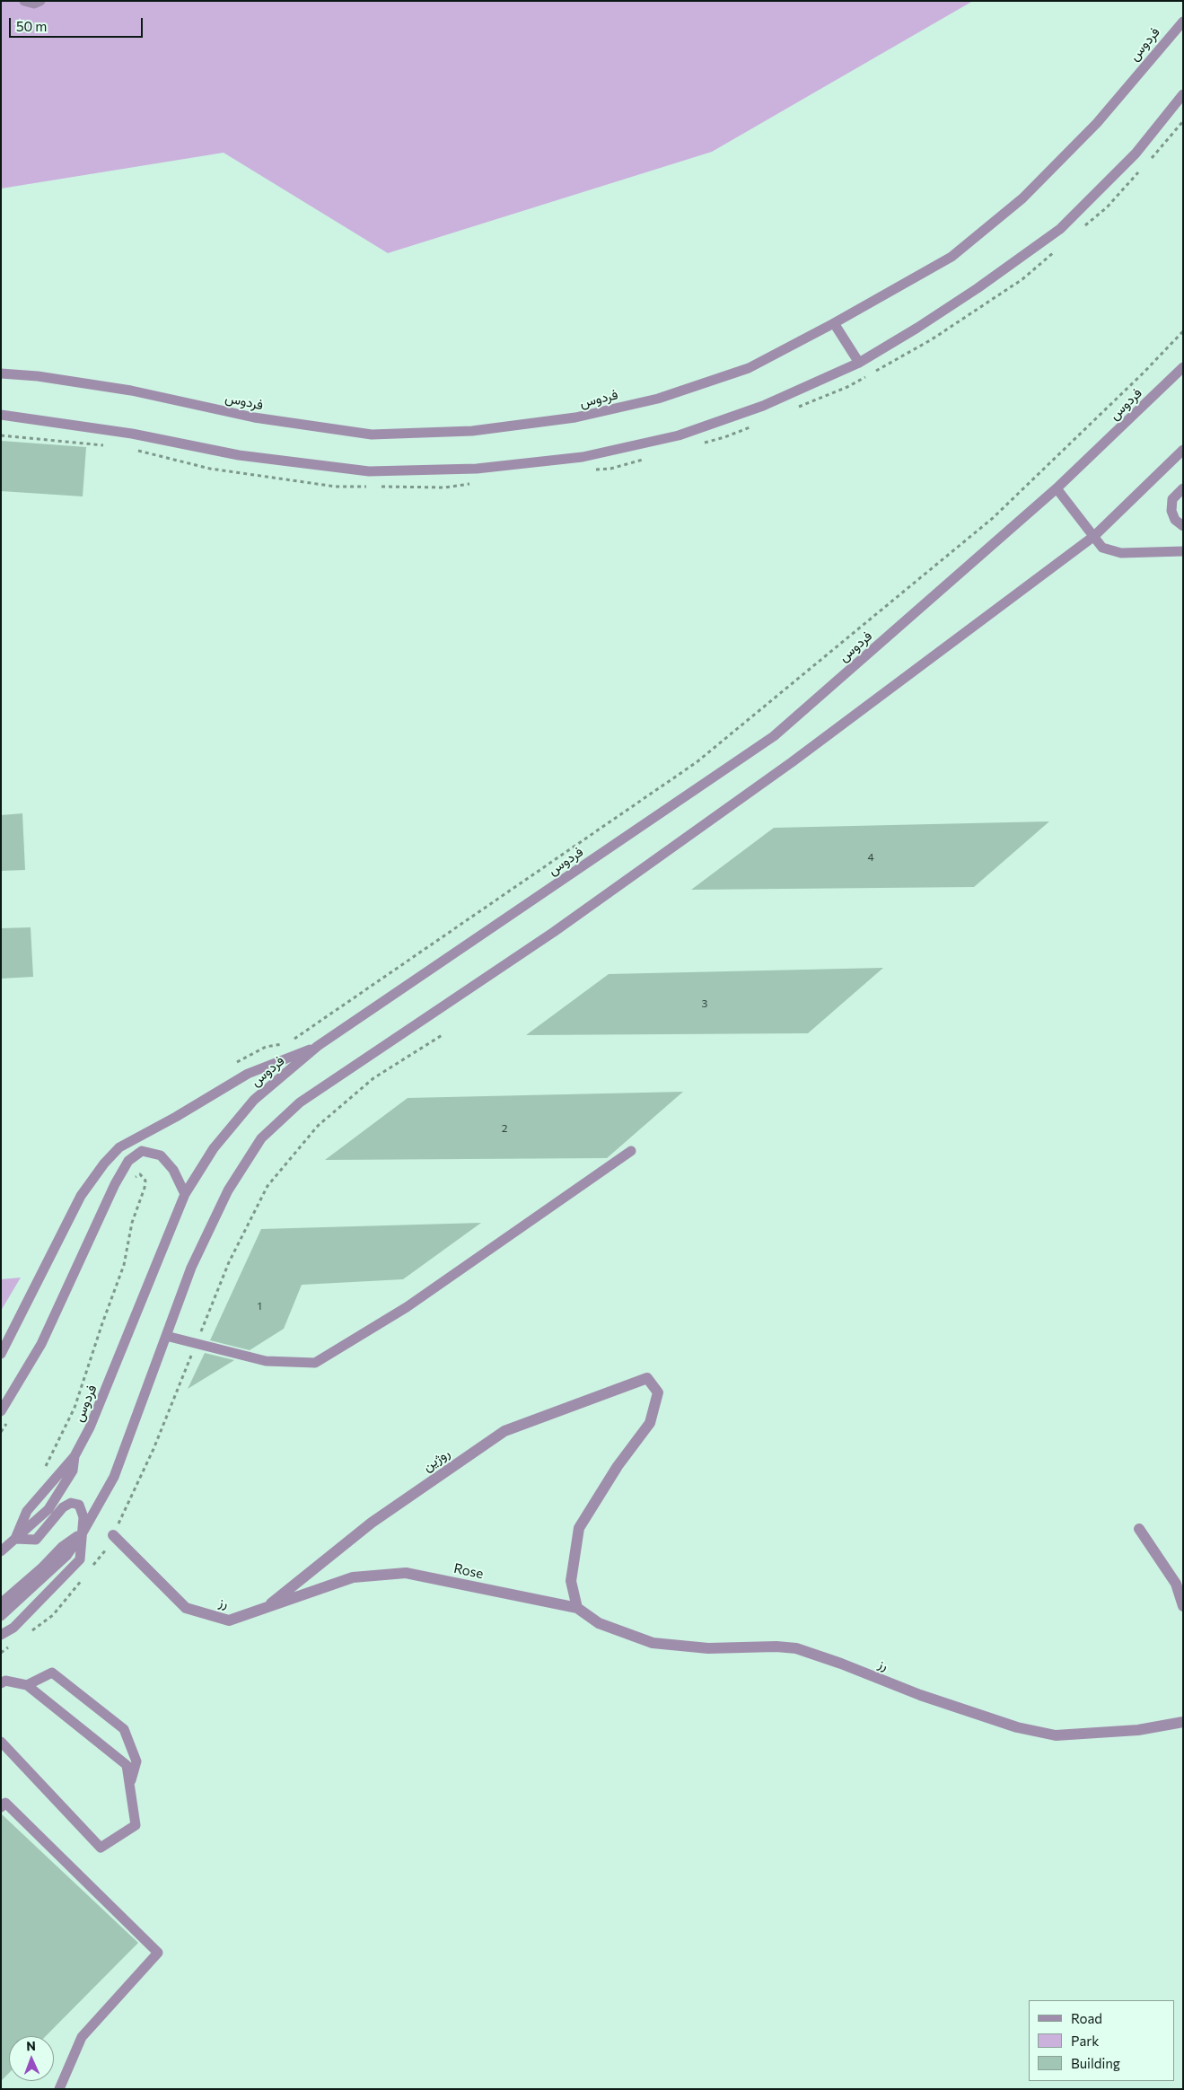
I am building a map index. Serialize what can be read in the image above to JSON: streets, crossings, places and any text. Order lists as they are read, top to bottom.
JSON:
{
  "streets": {
    "street": ["روژین", "Rose", "رز"],
    "lane": ["فردوس"]
  },
  "crossings": [
    ["روژین", "Rose"],
    ["روژین", "رز"],
    ["Rose", "رز"]
  ],
  "house_numbers": [
    "4",
    "3",
    "2",
    "1"
  ],
  "legend": ["Road", "Park", "Building"],
  "scale_bar": "50 m",
  "north": "top"
}
